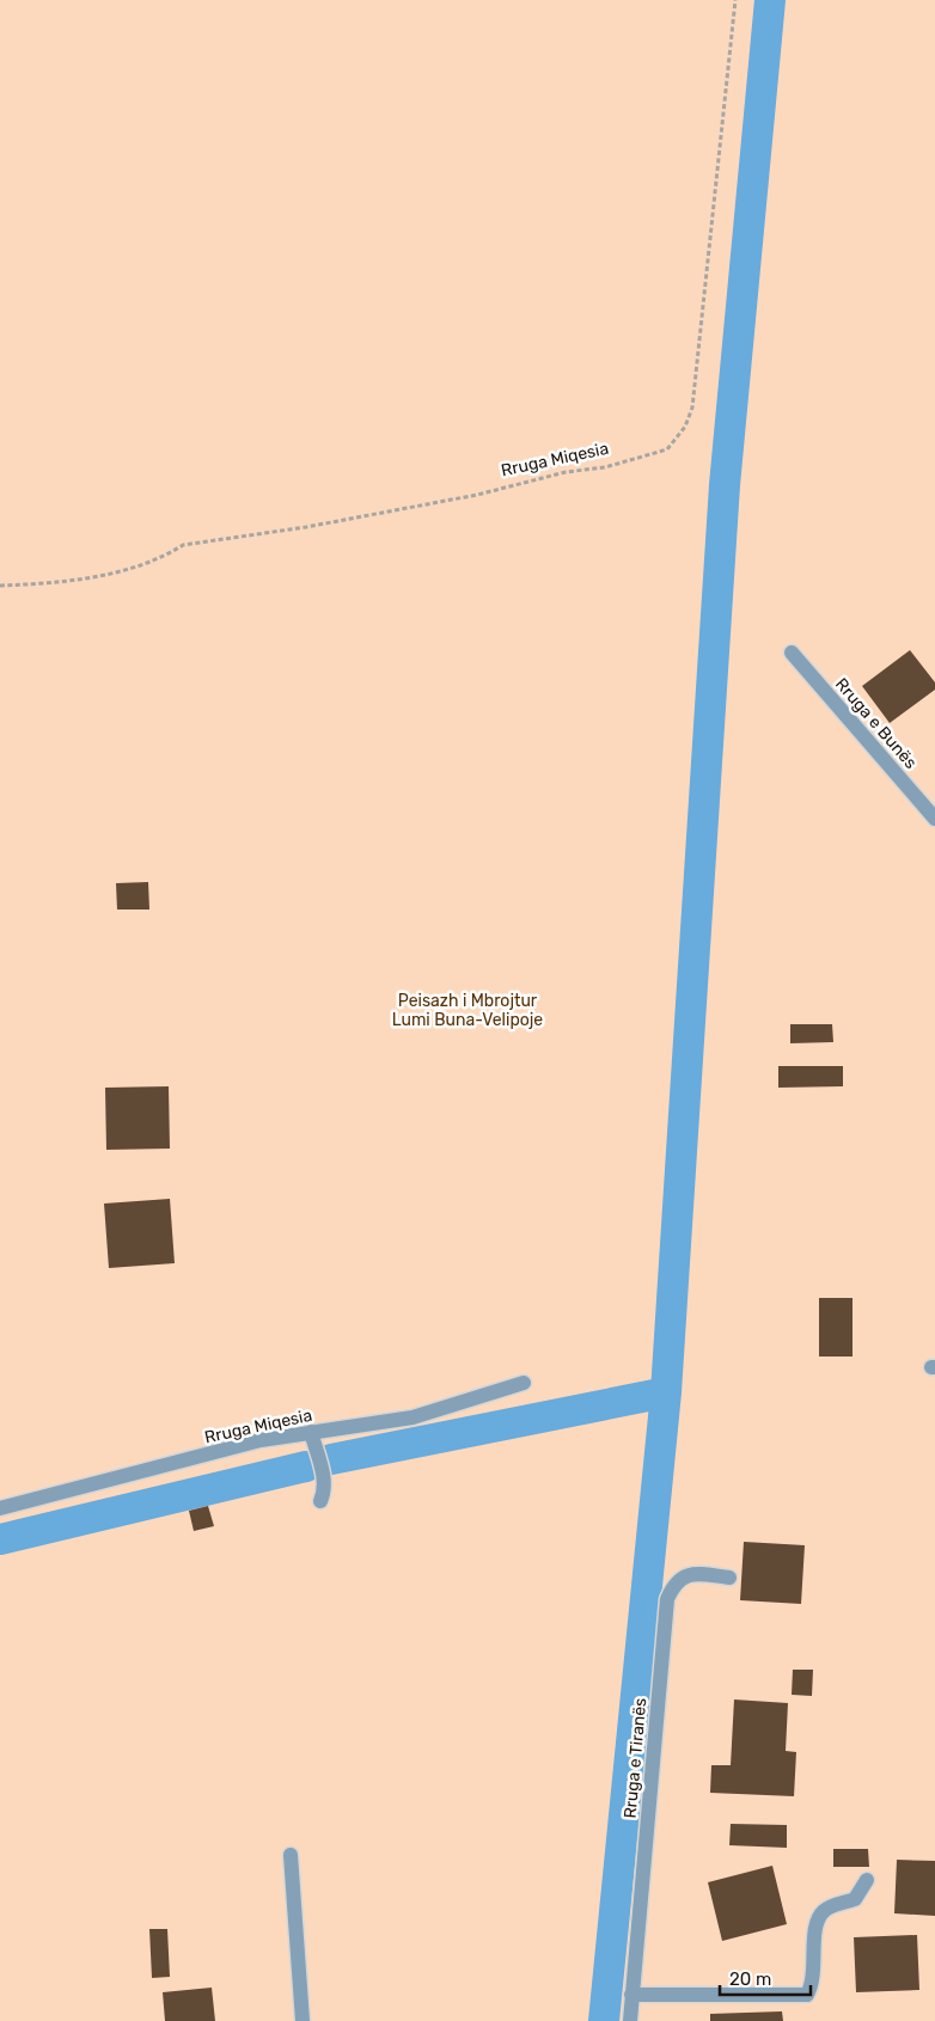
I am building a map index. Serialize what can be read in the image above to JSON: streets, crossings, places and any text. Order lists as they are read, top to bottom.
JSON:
{
  "streets": {
    "street": ["Rruga Miqesia", "Rruga e Bunës", "Rruga e Tiranës"]
  },
  "parks": ["Peisazh i Mbrojtur Lumi Buna-Velipoje"],
  "scale_bar": "20 m"
}
